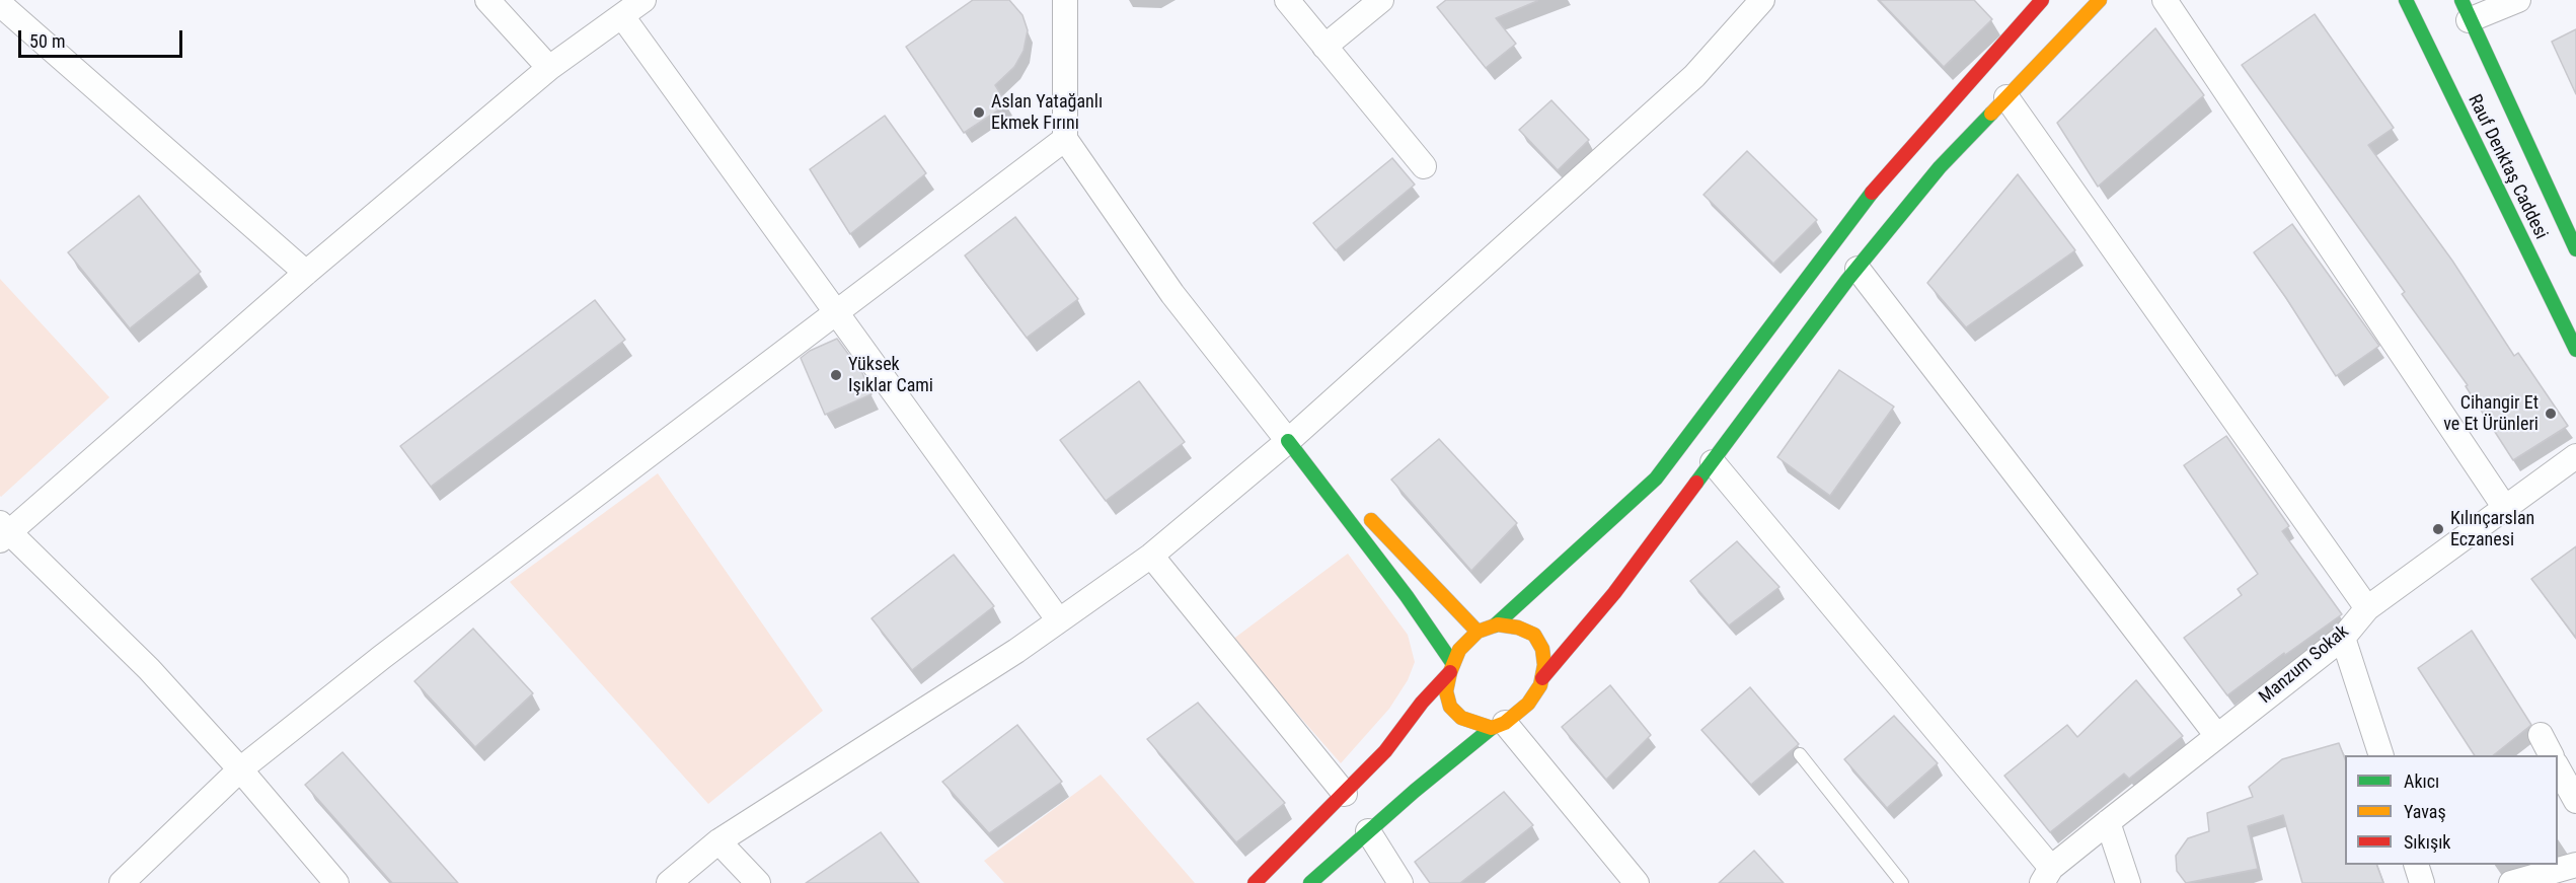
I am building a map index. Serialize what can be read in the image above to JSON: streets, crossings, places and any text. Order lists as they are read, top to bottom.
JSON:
{
  "streets": {
    "street": ["Rauf Denktaş Caddesi", "Manzum Sokak"]
  },
  "places": [
    "Aslan Yatağanlı Ekmek Fırını",
    "Yüksek Işıklar Cami",
    "Cihangir Et ve Et Ürünleri",
    "Kılınçarslan Eczanesi"
  ],
  "legend": ["Akıcı", "Yavaş", "Sıkışık"],
  "scale_bar": "50 m"
}
